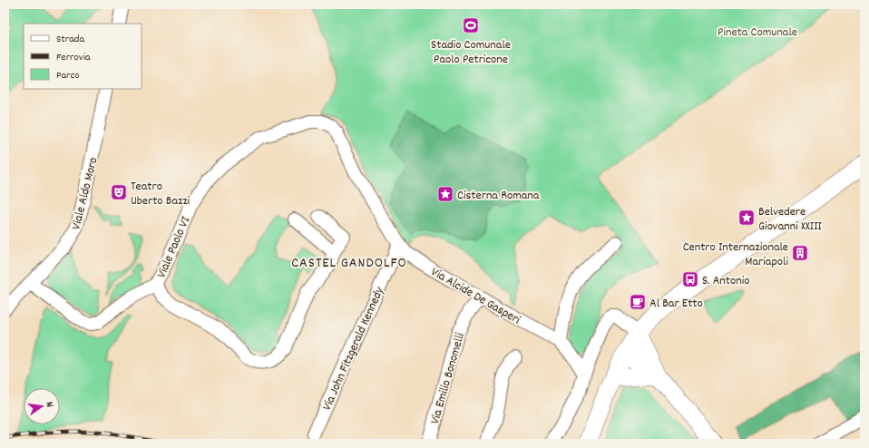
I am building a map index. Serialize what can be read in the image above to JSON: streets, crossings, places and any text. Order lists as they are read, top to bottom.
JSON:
{
  "streets": {
    "street": [
      "Viale Aldo Moro",
      "Viale Paolo VI",
      "Via Alcide De Gasperi",
      "Via John Fitzgerald Kennedy",
      "Via Emilio Bonomelli"
    ]
  },
  "crossings": [
    ["Viale Aldo Moro", "Viale Paolo VI"],
    ["Viale Paolo VI", "Via Alcide De Gasperi"],
    ["Via Alcide De Gasperi", "Via John Fitzgerald Kennedy"],
    ["Via Alcide De Gasperi", "Via Emilio Bonomelli"]
  ],
  "districts": ["CASTEL GANDOLFO"],
  "parks": ["Pineta Comunale"],
  "places": {
    "sports": ["Stadio Comunale Paolo Petricone"],
    "theatre": ["Teatro Uberto Bazzi"],
    "place": ["Cisterna Romana", "Belvedere Giovanni XXIII"],
    "building": ["Centro Internazionale Mariapoli"],
    "bus stop": ["S. Antonio"],
    "cafe": ["Al Bar Etto"]
  },
  "legend": ["Strada", "Ferrovia", "Parco"],
  "north": "right"
}
